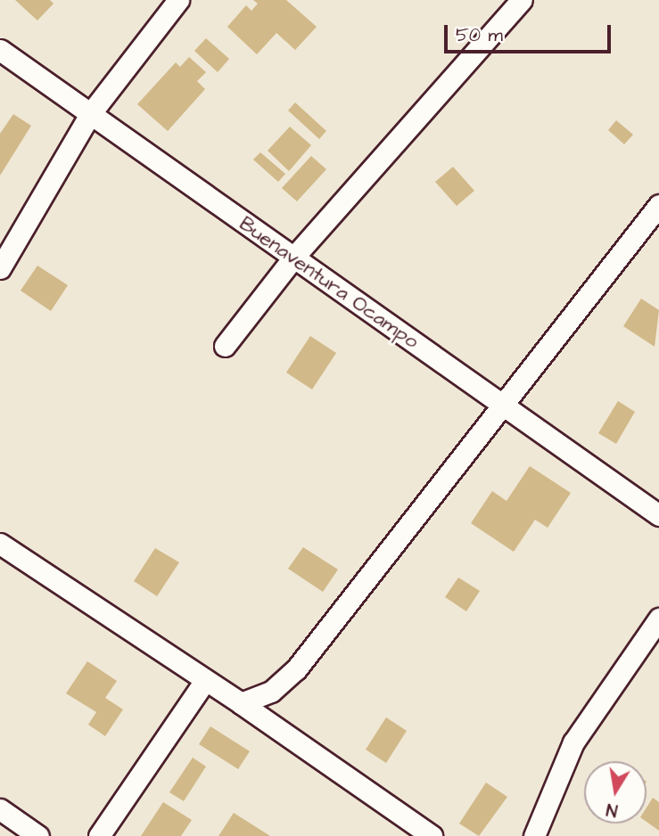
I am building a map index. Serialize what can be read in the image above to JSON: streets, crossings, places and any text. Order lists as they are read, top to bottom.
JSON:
{
  "streets": {
    "street": ["Buenaventura Ocampo"]
  },
  "scale_bar": "50 m",
  "north": "bottom"
}
